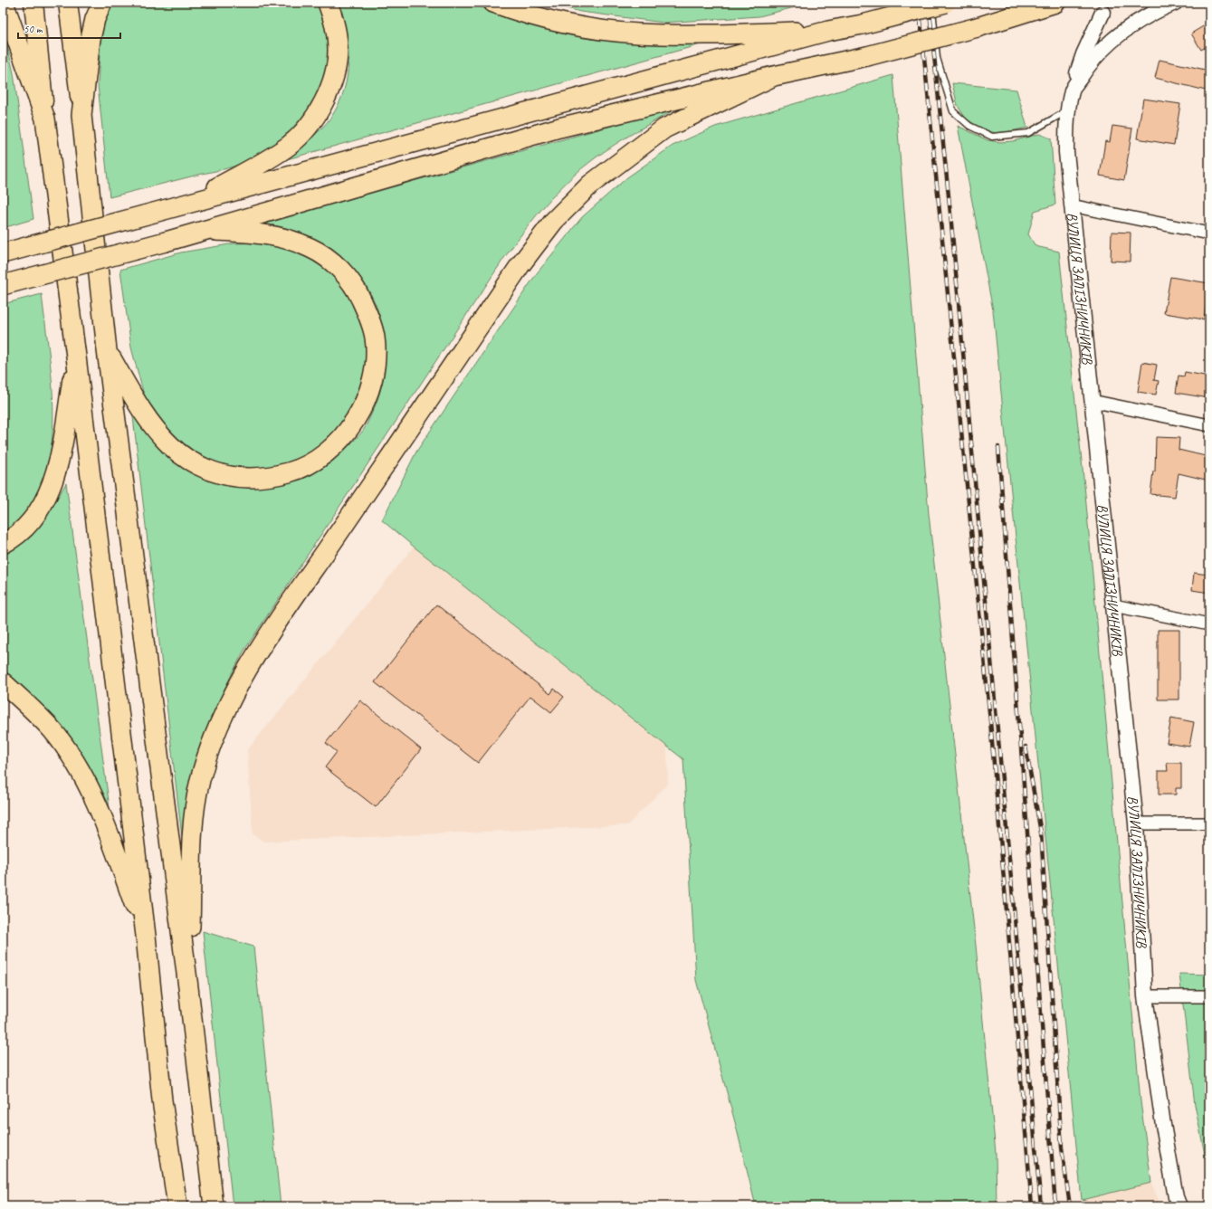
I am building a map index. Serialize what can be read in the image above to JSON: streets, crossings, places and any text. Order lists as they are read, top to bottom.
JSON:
{
  "streets": {
    "street": ["ВУЛИЦЯ ЗАЛІЗНИЧНИКІВ"]
  },
  "scale_bar": "50 m"
}
